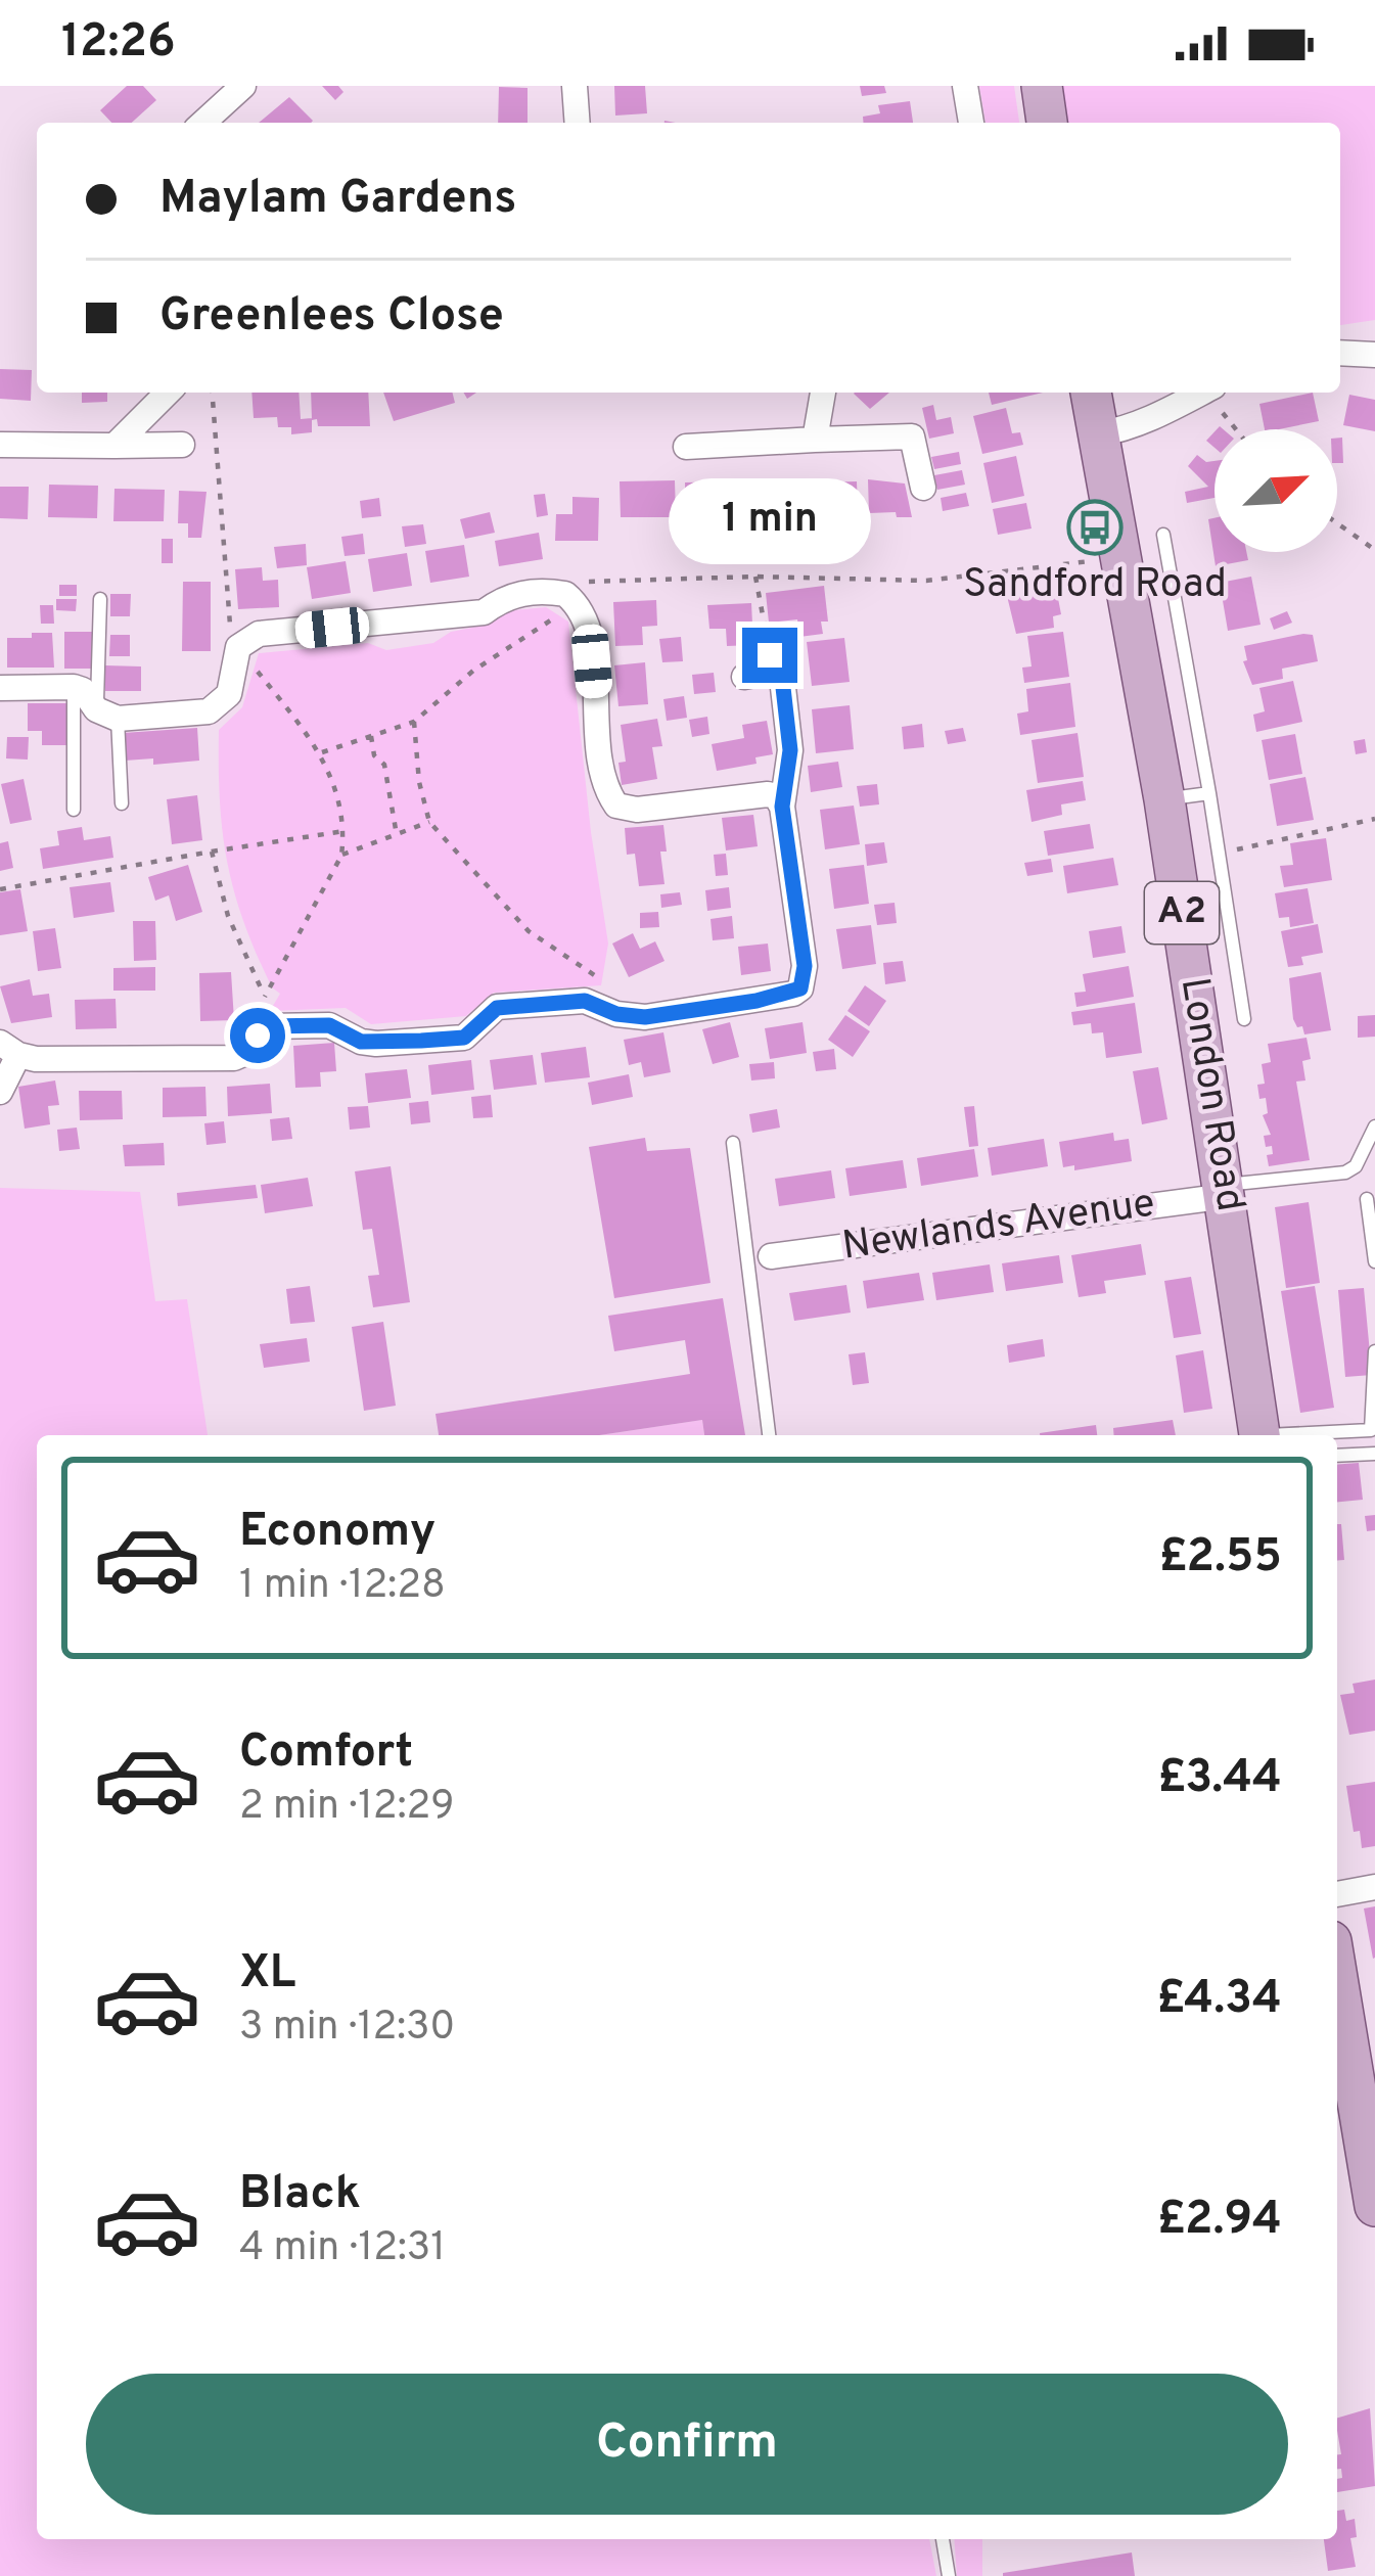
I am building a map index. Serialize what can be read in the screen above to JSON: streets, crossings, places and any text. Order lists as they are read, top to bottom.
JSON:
{
  "streets": {
    "main road": ["A2", "London Road"],
    "street": ["Newlands Avenue"]
  },
  "crossings": [
    ["London Road", "Newlands Avenue"]
  ],
  "places": {
    "bus stop": ["Sandford Road"]
  },
  "north": "top right",
  "page": {
    "status": "12:26",
    "banner": ["Maylam Gardens", "Greenlees Close"],
    "bubble": "1 min",
    "list": [
      {
        "name": "Economy",
        "note": "1 min · 12:28",
        "value": "£2.55"
      },
      {
        "name": "Comfort",
        "note": "2 min · 12:29",
        "value": "£3.44"
      },
      {
        "name": "XL",
        "note": "3 min · 12:30",
        "value": "£4.34"
      },
      {
        "name": "Black",
        "note": "4 min · 12:31",
        "value": "£2.94"
      }
    ],
    "buttons": "Confirm"
  }
}
